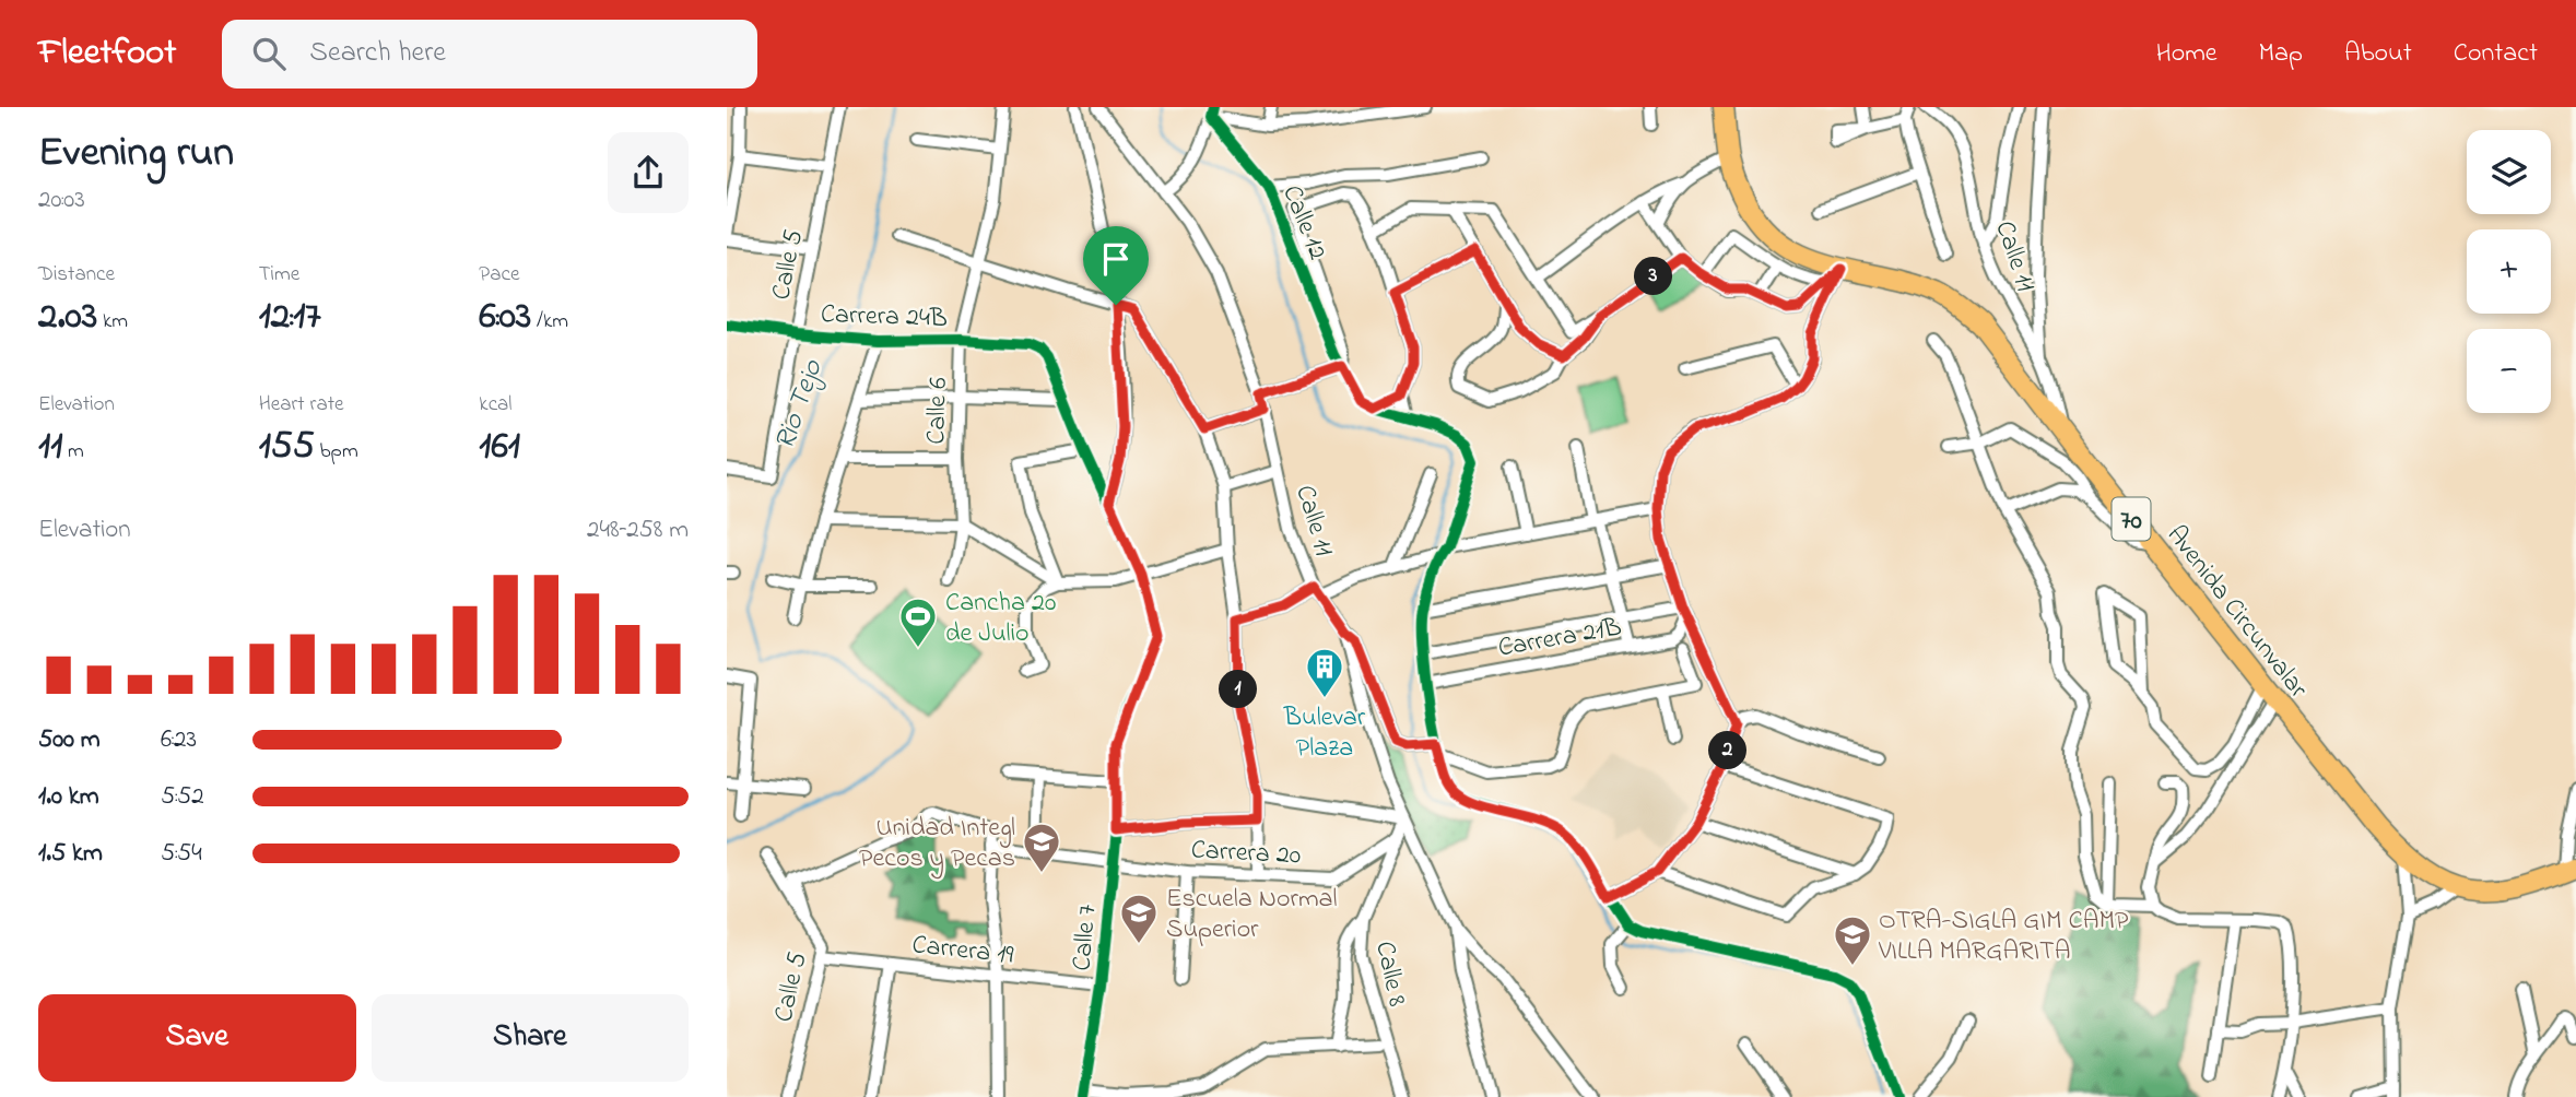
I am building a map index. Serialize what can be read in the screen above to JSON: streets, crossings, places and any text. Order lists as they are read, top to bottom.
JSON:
{
  "streets": {
    "main road": ["70", "Avenida Circunvalar"],
    "street": [
      "Calle 12",
      "Calle 11",
      "Calle 5",
      "Carrera 24B",
      "Calle 6",
      "Carrera 21B",
      "Carrera 20",
      "Calle 7",
      "Carrera 19",
      "Calle 8"
    ]
  },
  "crossings": [
    ["Calle 11", "Avenida Circunvalar"],
    ["Calle 11", "Calle 8"],
    ["Calle 5", "Carrera 24B"],
    ["Calle 5", "Carrera 19"],
    ["Carrera 24B", "Calle 6"],
    ["Carrera 24B", "Calle 7"],
    ["Carrera 20", "Calle 7"],
    ["Carrera 20", "Calle 8"],
    ["Calle 7", "Carrera 19"]
  ],
  "water": ["Rio Tejo"],
  "places": {
    "sports": ["Cancha 20 de Julio"],
    "building": ["Bulevar Plaza"],
    "school or university": ["Unidad Integl Pecos y Pecas", "Escuela Normal Superior", "OTRA-SIGLA GIM CAMP VILLA MARGARITA"]
  },
  "page": {
    "header": "Fleetfoot",
    "search": "Search here",
    "nav": [
      "Home",
      "Map",
      "About",
      "Contact"
    ],
    "heading": ["Evening run", "20:03"],
    "map_buttons": ["+", "−"],
    "stats": [
      ["Distance", "2.03 km"],
      ["Time", "12:17"],
      ["Pace", "6:03 /km"],
      ["Elevation", "11 m"],
      ["Heart rate", "155 bpm"],
      ["kcal", "161"]
    ],
    "pins": ["3", "1", "2"],
    "chart": ["Elevation", "248–258 m"],
    "list": [
      {
        "name": "500 m",
        "note": "6:23"
      },
      {
        "name": "1.0 km",
        "note": "5:52"
      },
      {
        "name": "1.5 km",
        "note": "5:54"
      }
    ],
    "buttons": ["Save", "Share"]
  }
}
